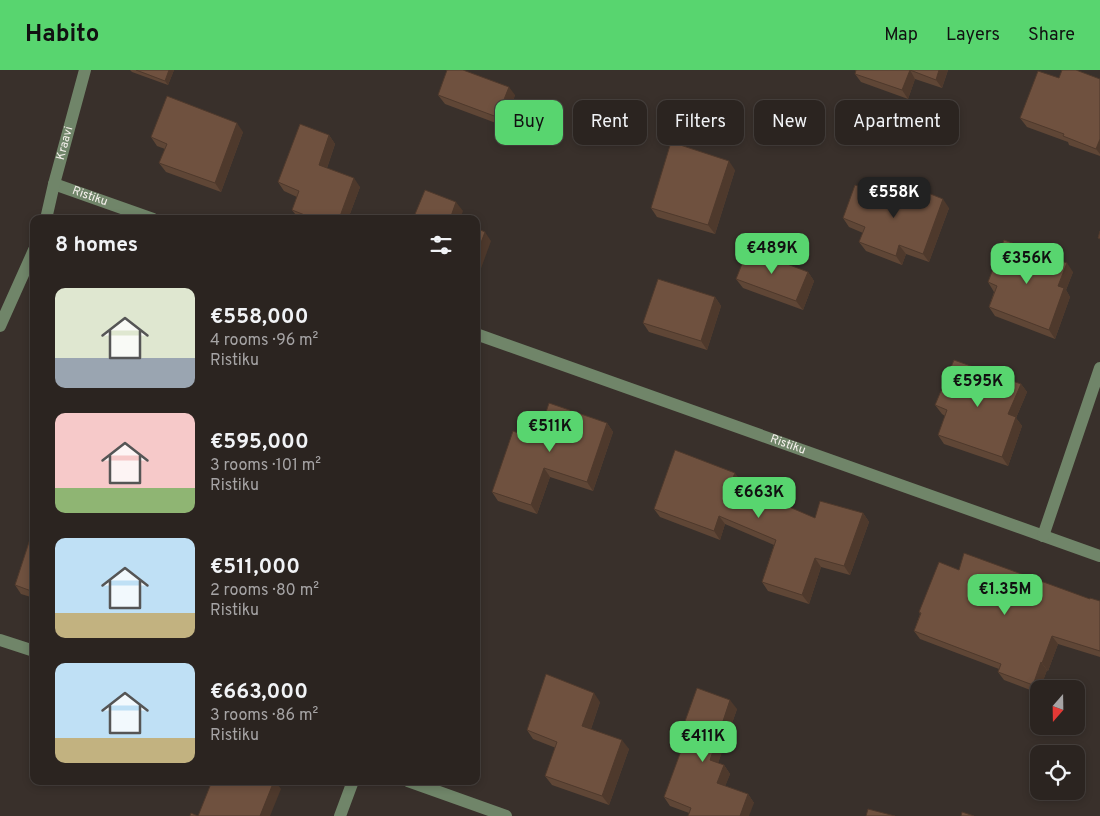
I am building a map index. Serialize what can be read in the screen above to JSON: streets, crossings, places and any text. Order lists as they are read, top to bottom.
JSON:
{
  "streets": {
    "street": ["Kraavi", "Ristiku"]
  },
  "crossings": [
    ["Kraavi", "Ristiku"]
  ],
  "north": "bottom",
  "page": {
    "header": "Habito",
    "nav": ["Map", "Layers", "Share"],
    "chip": [
      "Buy",
      "Rent",
      "Filters",
      "New",
      "Apartment"
    ],
    "price": [
      "€558K",
      "€489K",
      "€356K",
      "€595K",
      "€511K",
      "€663K",
      "€1.35M",
      "€411K"
    ],
    "heading": "8 homes",
    "list": [
      {
        "name": "€558,000",
        "note": "4 rooms · 96 m² · Ristiku"
      },
      {
        "name": "€595,000",
        "note": "3 rooms · 101 m² · Ristiku"
      },
      {
        "name": "€511,000",
        "note": "2 rooms · 80 m² · Ristiku"
      },
      {
        "name": "€663,000",
        "note": "3 rooms · 86 m² · Ristiku"
      }
    ]
  }
}
